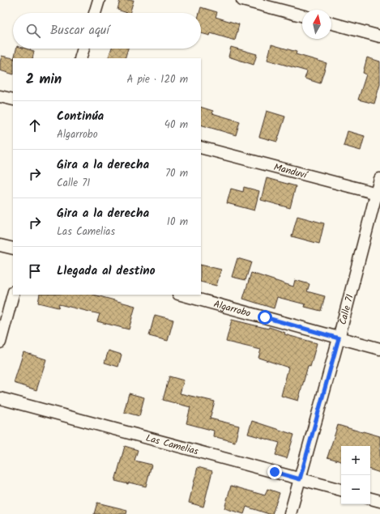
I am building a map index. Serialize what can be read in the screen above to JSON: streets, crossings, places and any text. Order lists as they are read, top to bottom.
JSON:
{
  "streets": {
    "street": [
      "Manduví",
      "Algarrobo",
      "Calle 71",
      "Las Camelias"
    ]
  },
  "crossings": [
    ["Manduví", "Calle 71"],
    ["Algarrobo", "Calle 71"],
    ["Calle 71", "Las Camelias"]
  ],
  "north": "top",
  "page": {
    "search": "Buscar aquí",
    "heading": ["2 min", "A pie · 120 m"],
    "list": [
      ["Continúa", "Algarrobo", "40 m"],
      ["Gira a la derecha", "Calle 71", "70 m"],
      ["Gira a la derecha", "Las Camelias", "10 m"],
      "Llegada al destino"
    ],
    "map_buttons": ["+", "−"]
  }
}
